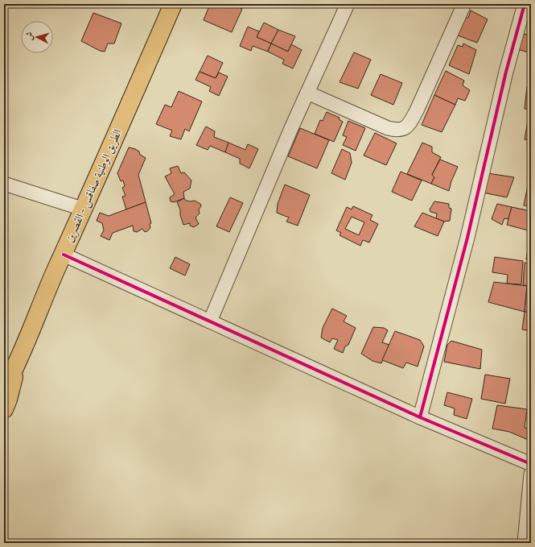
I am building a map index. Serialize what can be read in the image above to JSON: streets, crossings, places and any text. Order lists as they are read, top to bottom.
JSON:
{
  "streets": {
    "main road": ["الطريق الوطنية صفاقس - القصرين"]
  },
  "north": "left"
}
